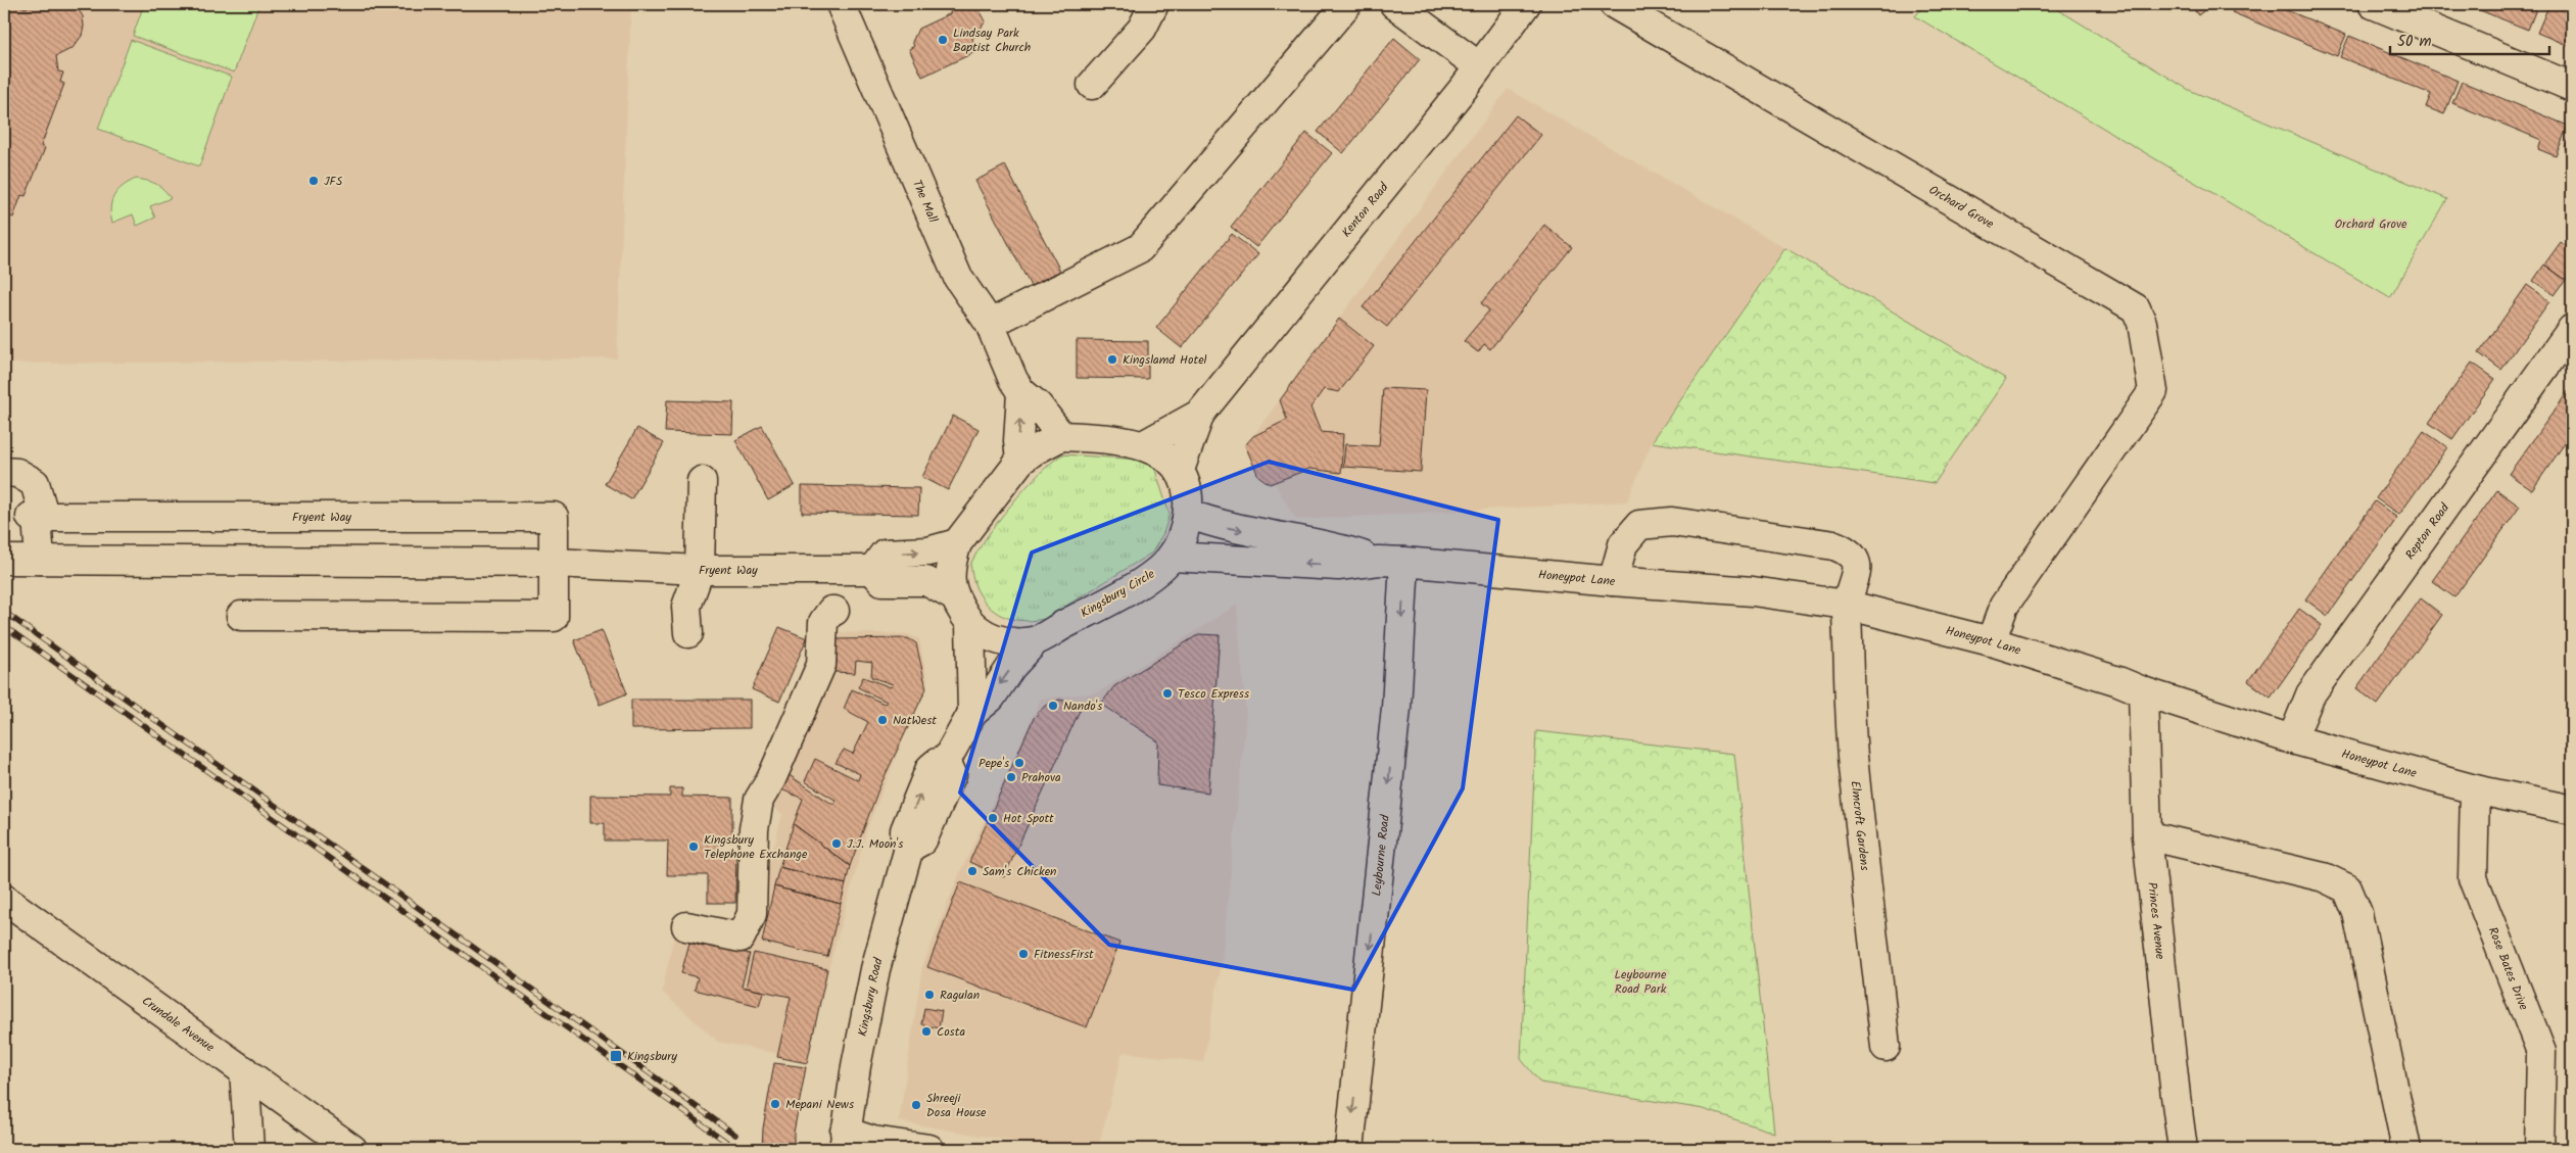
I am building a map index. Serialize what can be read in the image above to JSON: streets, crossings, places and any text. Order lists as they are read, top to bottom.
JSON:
{
  "streets": {
    "street": [
      "The Mall",
      "Orchard Grove",
      "Kenton Road",
      "Fryent Way",
      "Repton Road",
      "Honeypot Lane",
      "Kingsbury Circle",
      "Elmcroft Gardens",
      "Leybourne Road",
      "Princes Avenue",
      "Rose Bates Drive",
      "Kingsbury Road",
      "Crundale Avenue"
    ]
  },
  "crossings": [
    ["Orchard Grove", "Honeypot Lane"],
    ["Kenton Road", "Kingsbury Circle"],
    ["Fryent Way", "Kingsbury Circle"],
    ["Repton Road", "Honeypot Lane"],
    ["Honeypot Lane", "Kingsbury Circle"],
    ["Honeypot Lane", "Elmcroft Gardens"],
    ["Honeypot Lane", "Leybourne Road"],
    ["Honeypot Lane", "Princes Avenue"],
    ["Honeypot Lane", "Rose Bates Drive"],
    ["Kingsbury Circle", "Kingsbury Road"]
  ],
  "one_way": ["Leybourne Road"],
  "parks": ["Orchard Grove", "Leybourne Road Park"],
  "places": {
    "other": [
      "Lindsay Park Baptist Church",
      "JFS",
      "Kingslamd Hotel",
      "Tesco Express",
      "Nando's",
      "NatWest",
      "Pepe's",
      "Prahova",
      "Hot Spott",
      "J.J. Moon's",
      "Kingsbury Telephone Exchange",
      "Sam's Chicken",
      "FitnessFirst",
      "Ragulan",
      "Costa",
      "Mepani News",
      "Shreeji Dosa House"
    ],
    "transit": ["Kingsbury"]
  },
  "scale_bar": "50 m"
}
